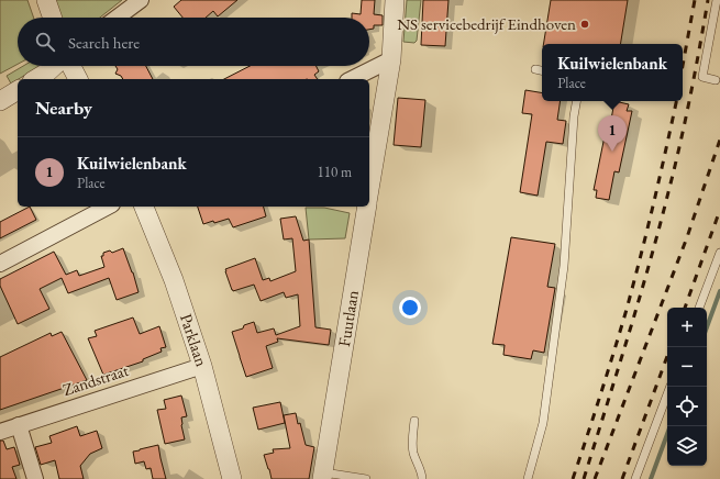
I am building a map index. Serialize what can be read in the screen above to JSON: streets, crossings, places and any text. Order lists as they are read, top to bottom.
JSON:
{
  "streets": {
    "street": ["Fuutlaan", "Parklaan", "Zandstraat"]
  },
  "crossings": [
    ["Parklaan", "Zandstraat"]
  ],
  "places": ["NS servicebedrijf Eindhoven"],
  "page": {
    "search": "Search here",
    "popup": ["Kuilwielenbank", "Place"],
    "heading": "Nearby",
    "pins": "1",
    "list": [
      {
        "mark": "1",
        "name": "Kuilwielenbank",
        "note": "Place",
        "value": "110 m"
      }
    ],
    "map_buttons": ["+", "−"]
  }
}
